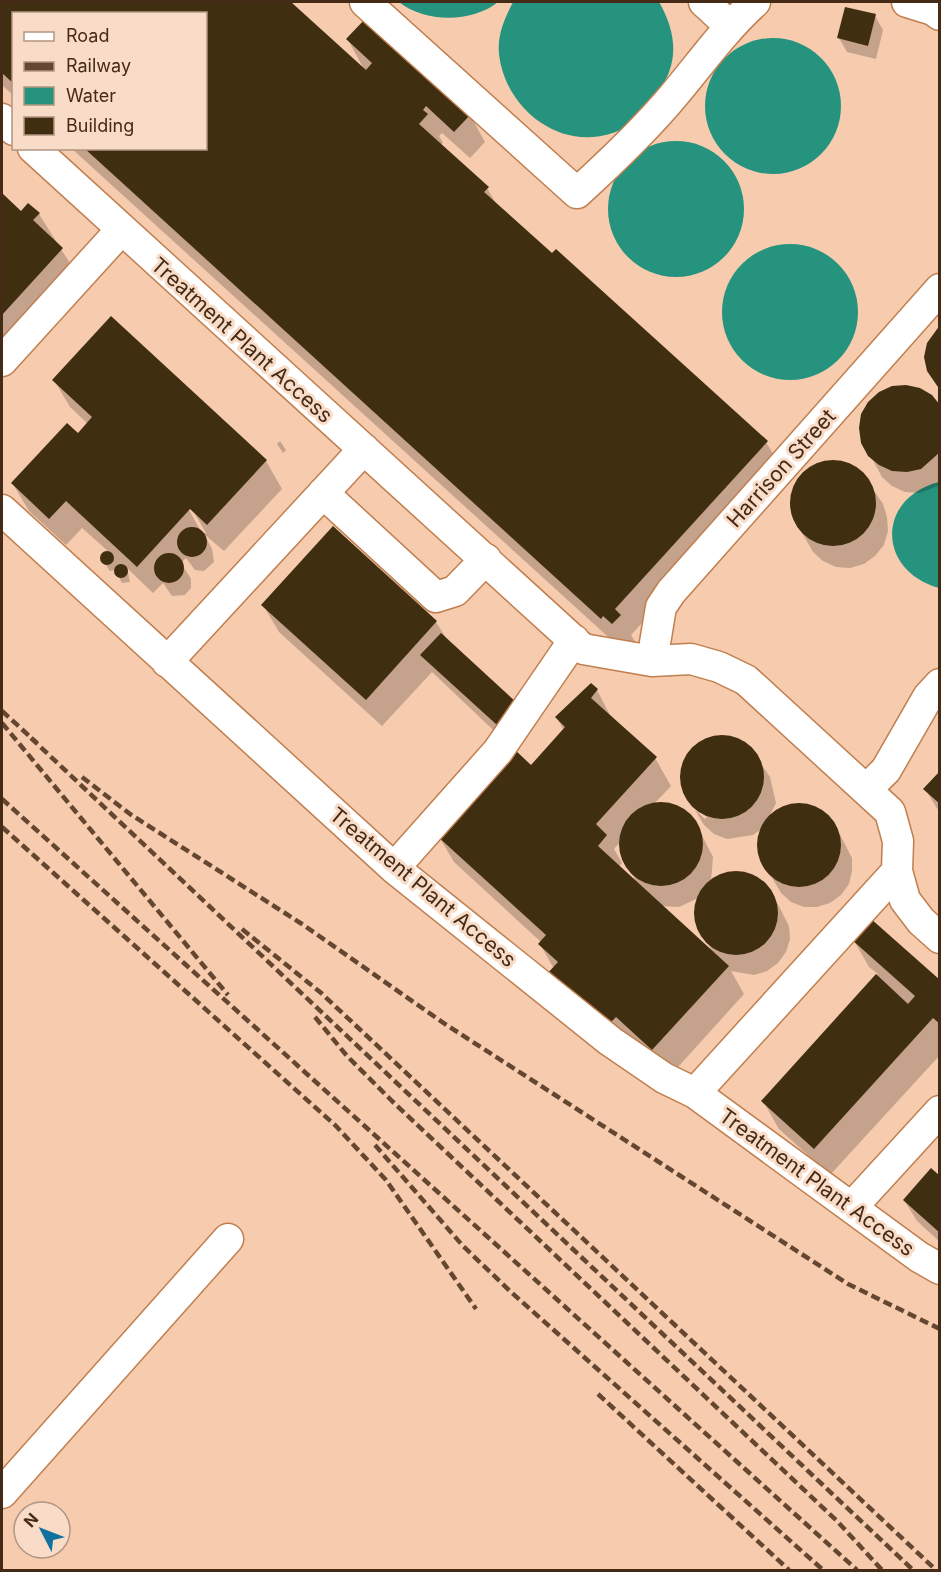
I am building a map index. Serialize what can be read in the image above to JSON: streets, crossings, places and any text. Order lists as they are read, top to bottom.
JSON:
{
  "streets": {
    "lane": ["Treatment Plant Access", "Harrison Street"]
  },
  "crossings": [
    ["Treatment Plant Access", "Harrison Street"]
  ],
  "legend": [
    "Road",
    "Railway",
    "Water",
    "Building"
  ],
  "north": "top left"
}
